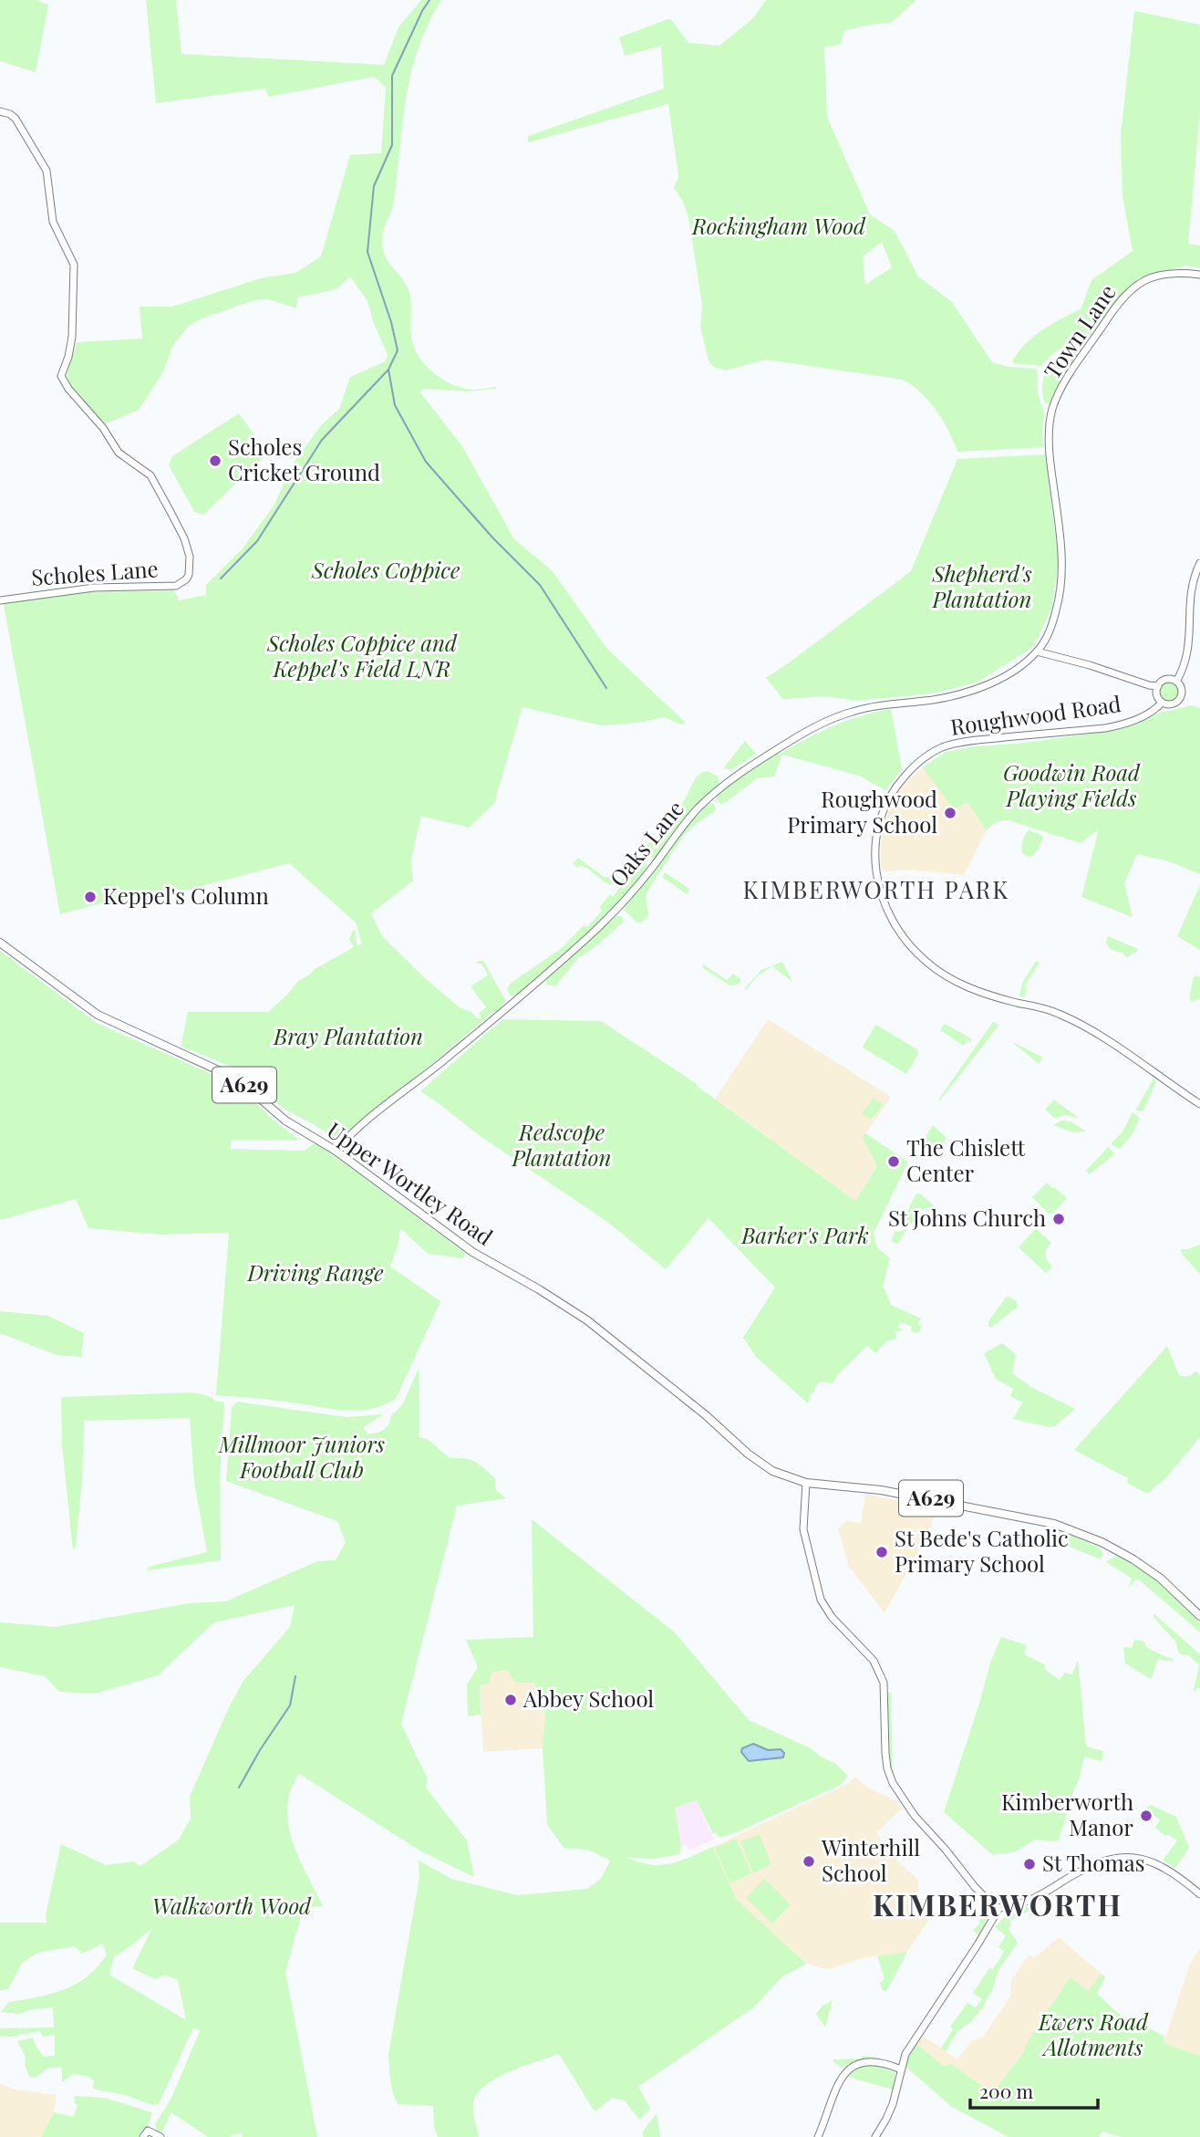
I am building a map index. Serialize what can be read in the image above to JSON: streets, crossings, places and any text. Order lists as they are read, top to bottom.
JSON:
{
  "streets": {
    "main road": ["A629", "Upper Wortley Road"],
    "street": [
      "Town Lane",
      "Scholes Lane",
      "Roughwood Road",
      "Oaks Lane"
    ]
  },
  "crossings": [
    ["Town Lane", "Oaks Lane"],
    ["Oaks Lane", "Upper Wortley Road"],
    ["A629", "Upper Wortley Road"]
  ],
  "districts": ["KIMBERWORTH PARK", "KIMBERWORTH"],
  "parks": [
    "Rockingham Wood",
    "Scholes Coppice",
    "Shepherd's Plantation",
    "Scholes Coppice and Keppel's Field LNR",
    "Goodwin Road Playing Fields",
    "Bray Plantation",
    "Redscope Plantation",
    "Barker's Park",
    "Driving Range",
    "Millmoor Juniors Football Club",
    "Walkworth Wood",
    "Ewers Road Allotments"
  ],
  "places": [
    "Scholes Cricket Ground",
    "Roughwood Primary School",
    "Keppel's Column",
    "The Chislett Center",
    "St Johns Church",
    "St Bede's Catholic Primary School",
    "Abbey School",
    "Kimberworth Manor",
    "Winterhill School",
    "St Thomas"
  ],
  "scale_bar": "200 m"
}
